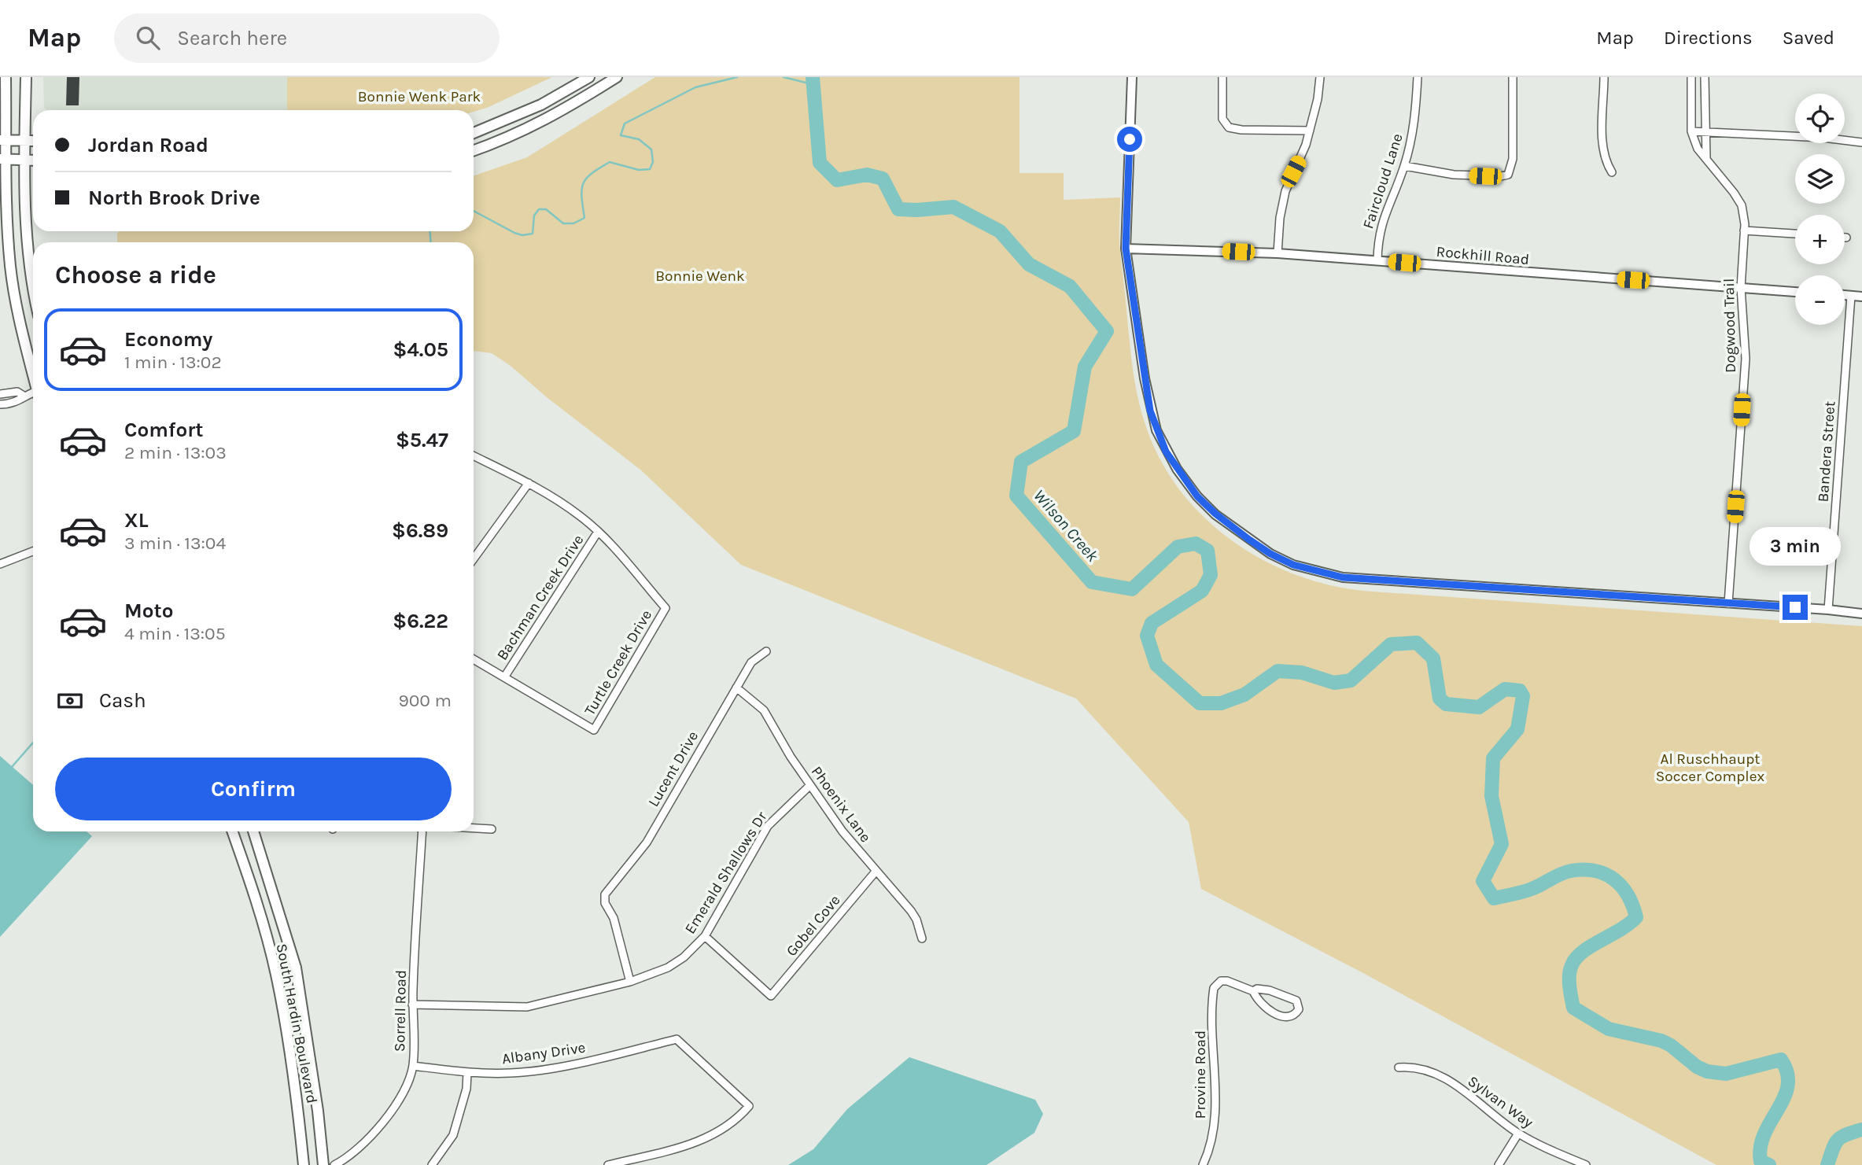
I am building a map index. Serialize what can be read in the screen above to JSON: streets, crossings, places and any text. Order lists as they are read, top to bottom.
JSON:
{
  "streets": {
    "main road": ["South Hardin Boulevard"],
    "street": [
      "Faircloud Lane",
      "Rockhill Road",
      "Dogwood Trail",
      "Bandera Street",
      "Bachman Creek Drive",
      "Turtle Creek Drive",
      "Lucent Drive",
      "Phoenix Lane",
      "Emerald Shallows Dr",
      "Gobel Cove",
      "Sorrell Road",
      "Albany Drive",
      "Provine Road",
      "Sylvan Way"
    ]
  },
  "crossings": [
    ["Faircloud Lane", "Rockhill Road"],
    ["Rockhill Road", "Dogwood Trail"],
    ["Bachman Creek Drive", "Turtle Creek Drive"],
    ["Lucent Drive", "Phoenix Lane"],
    ["Lucent Drive", "Emerald Shallows Dr"],
    ["Phoenix Lane", "Emerald Shallows Dr"],
    ["Phoenix Lane", "Gobel Cove"],
    ["Emerald Shallows Dr", "Gobel Cove"],
    ["Emerald Shallows Dr", "Sorrell Road"],
    ["Sorrell Road", "Albany Drive"]
  ],
  "water": ["Wilson Creek"],
  "parks": ["Bonnie Wenk Park", "Bonnie Wenk", "Al Ruschhaupt Soccer Complex"],
  "page": {
    "header": "Map",
    "search": "Search here",
    "nav": ["Map", "Directions", "Saved"],
    "map_buttons": ["+", "−"],
    "banner": ["Jordan Road", "North Brook Drive"],
    "heading": "Choose a ride",
    "list": [
      {
        "name": "Economy",
        "note": "1 min · 13:02",
        "value": "$4.05"
      },
      {
        "name": "Comfort",
        "note": "2 min · 13:03",
        "value": "$5.47"
      },
      {
        "name": "XL",
        "note": "3 min · 13:04",
        "value": "$6.89"
      },
      {
        "name": "Moto",
        "note": "4 min · 13:05",
        "value": "$6.22"
      }
    ],
    "bubble": "3 min",
    "pay": ["Cash", "900 m"],
    "buttons": "Confirm"
  }
}
